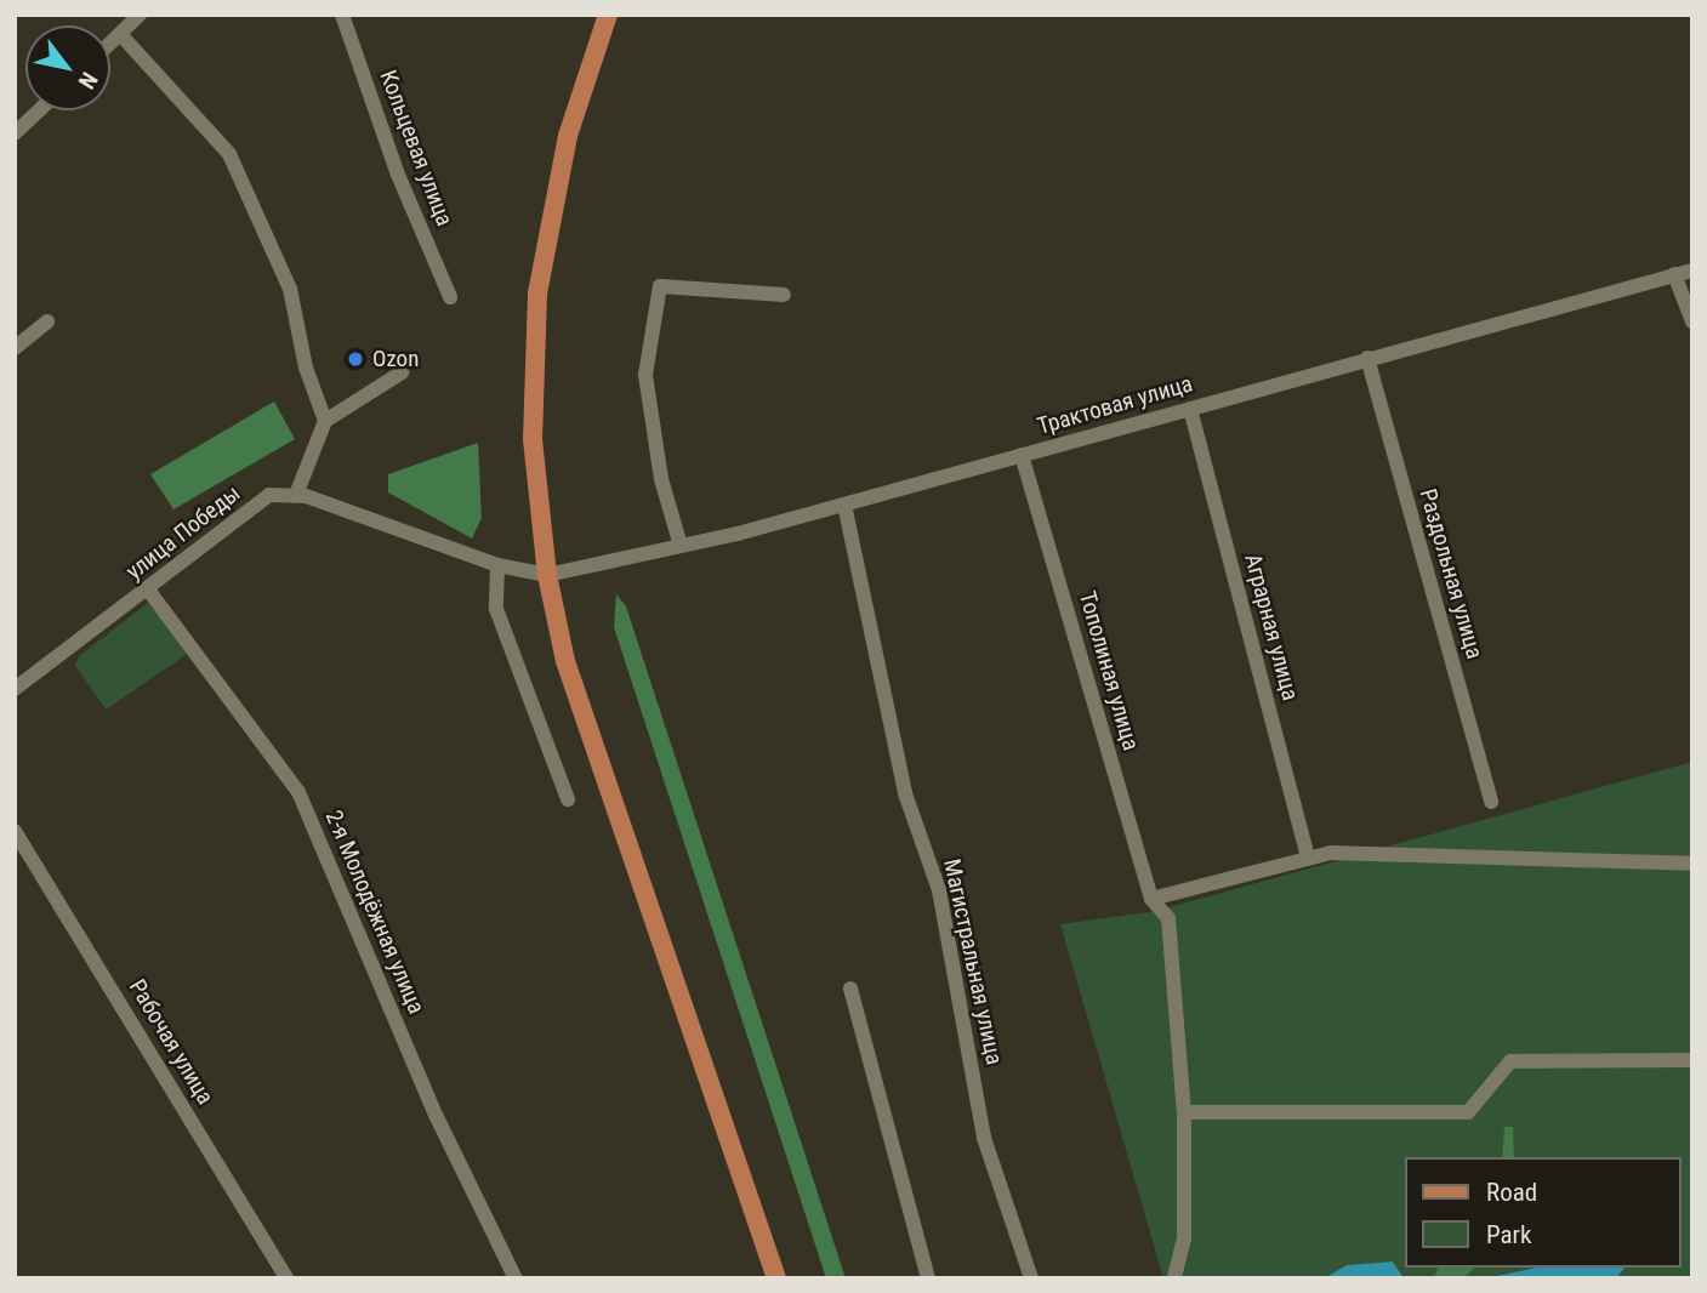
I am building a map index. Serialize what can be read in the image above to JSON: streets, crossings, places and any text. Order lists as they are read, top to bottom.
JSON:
{
  "streets": {
    "street": [
      "Кольцевая улица",
      "Трактовая улица",
      "улица Победы",
      "Раздольная улица",
      "Аграрная улица",
      "Тополиная улица",
      "2-я Молодёжная улица",
      "Магистральная улица",
      "Рабочая улица"
    ]
  },
  "crossings": [
    ["Трактовая улица", "Раздольная улица"],
    ["Трактовая улица", "Аграрная улица"],
    ["Трактовая улица", "Тополиная улица"],
    ["Трактовая улица", "Магистральная улица"],
    ["улица Победы", "2-я Молодёжная улица"]
  ],
  "places": ["Ozon"],
  "legend": ["Road", "Park"],
  "north": "bottom right"
}
